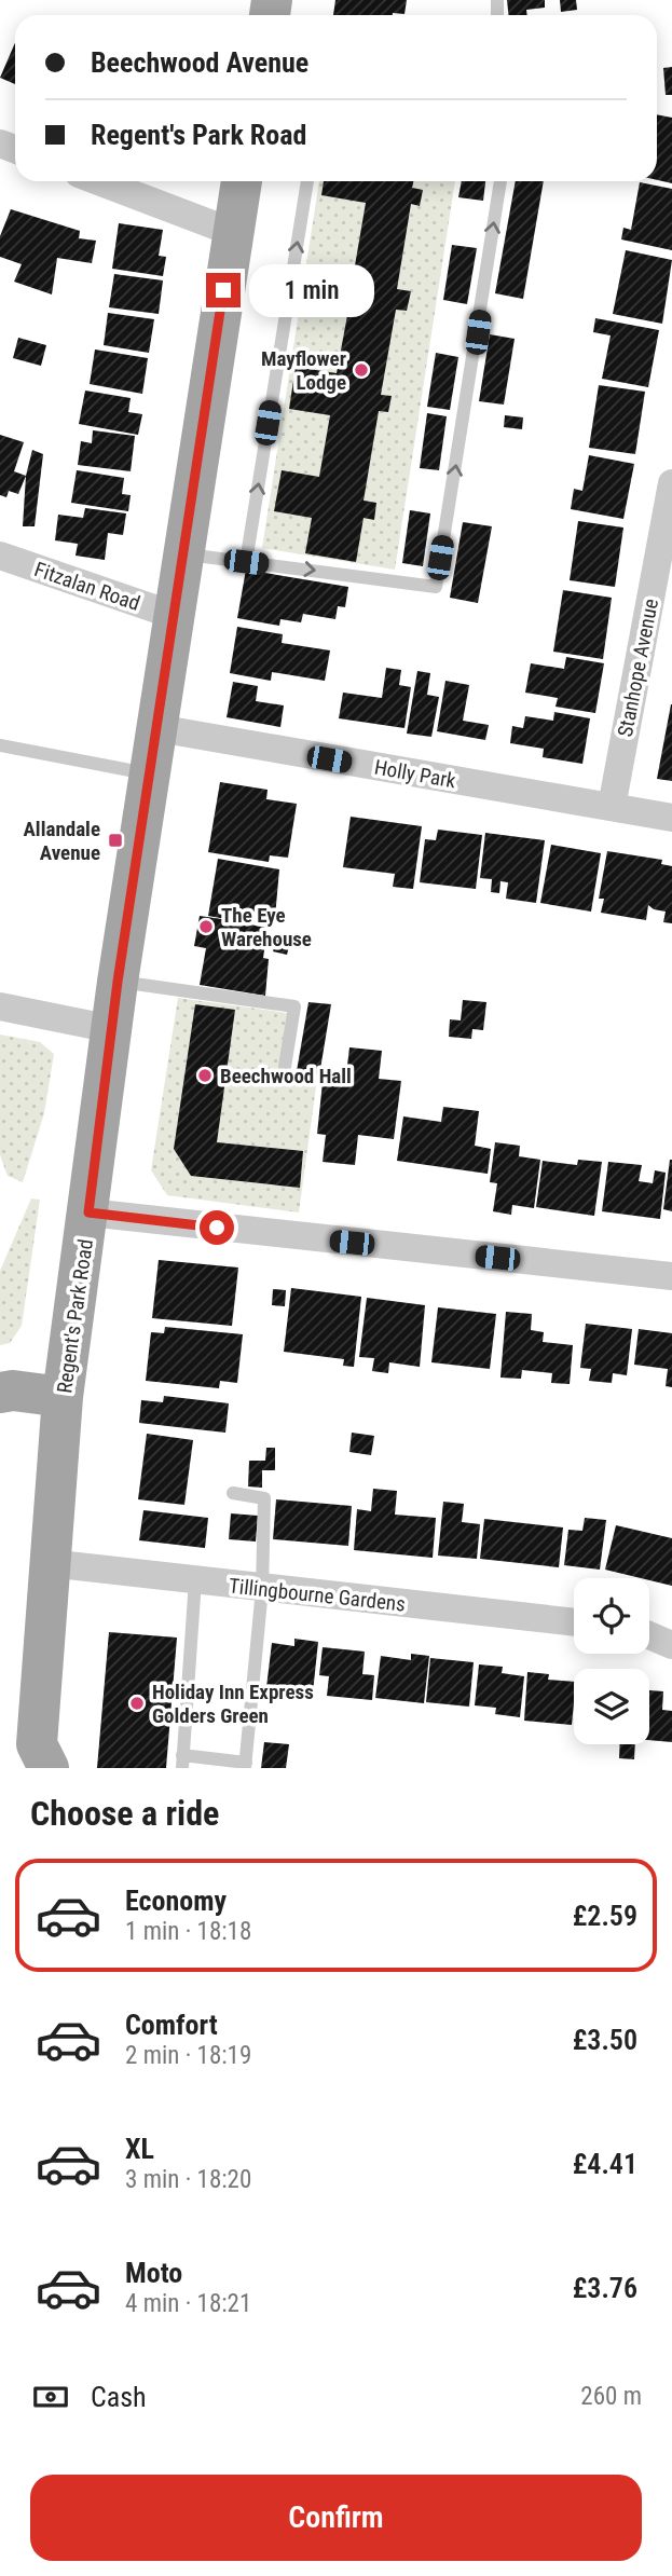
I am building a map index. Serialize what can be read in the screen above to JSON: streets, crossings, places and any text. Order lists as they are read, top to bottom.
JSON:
{
  "streets": {
    "main road": ["Regent's Park Road"],
    "street": [
      "Fitzalan Road",
      "Stanhope Avenue",
      "Holly Park",
      "Tillingbourne Gardens"
    ]
  },
  "crossings": [
    ["Fitzalan Road", "Regent's Park Road"],
    ["Stanhope Avenue", "Holly Park"],
    ["Holly Park", "Regent's Park Road"],
    ["Regent's Park Road", "Tillingbourne Gardens"]
  ],
  "places": {
    "other": [
      "Mayflower Lodge",
      "The Eye Warehouse",
      "Beechwood Hall",
      "Holiday Inn Express Golders Green"
    ],
    "transit": ["Allandale Avenue"]
  },
  "page": {
    "banner": ["Beechwood Avenue", "Regent's Park Road"],
    "bubble": "1 min",
    "heading": "Choose a ride",
    "list": [
      {
        "name": "Economy",
        "note": "1 min · 18:18",
        "value": "£2.59"
      },
      {
        "name": "Comfort",
        "note": "2 min · 18:19",
        "value": "£3.50"
      },
      {
        "name": "XL",
        "note": "3 min · 18:20",
        "value": "£4.41"
      },
      {
        "name": "Moto",
        "note": "4 min · 18:21",
        "value": "£3.76"
      }
    ],
    "pay": ["Cash", "260 m"],
    "buttons": "Confirm"
  }
}
